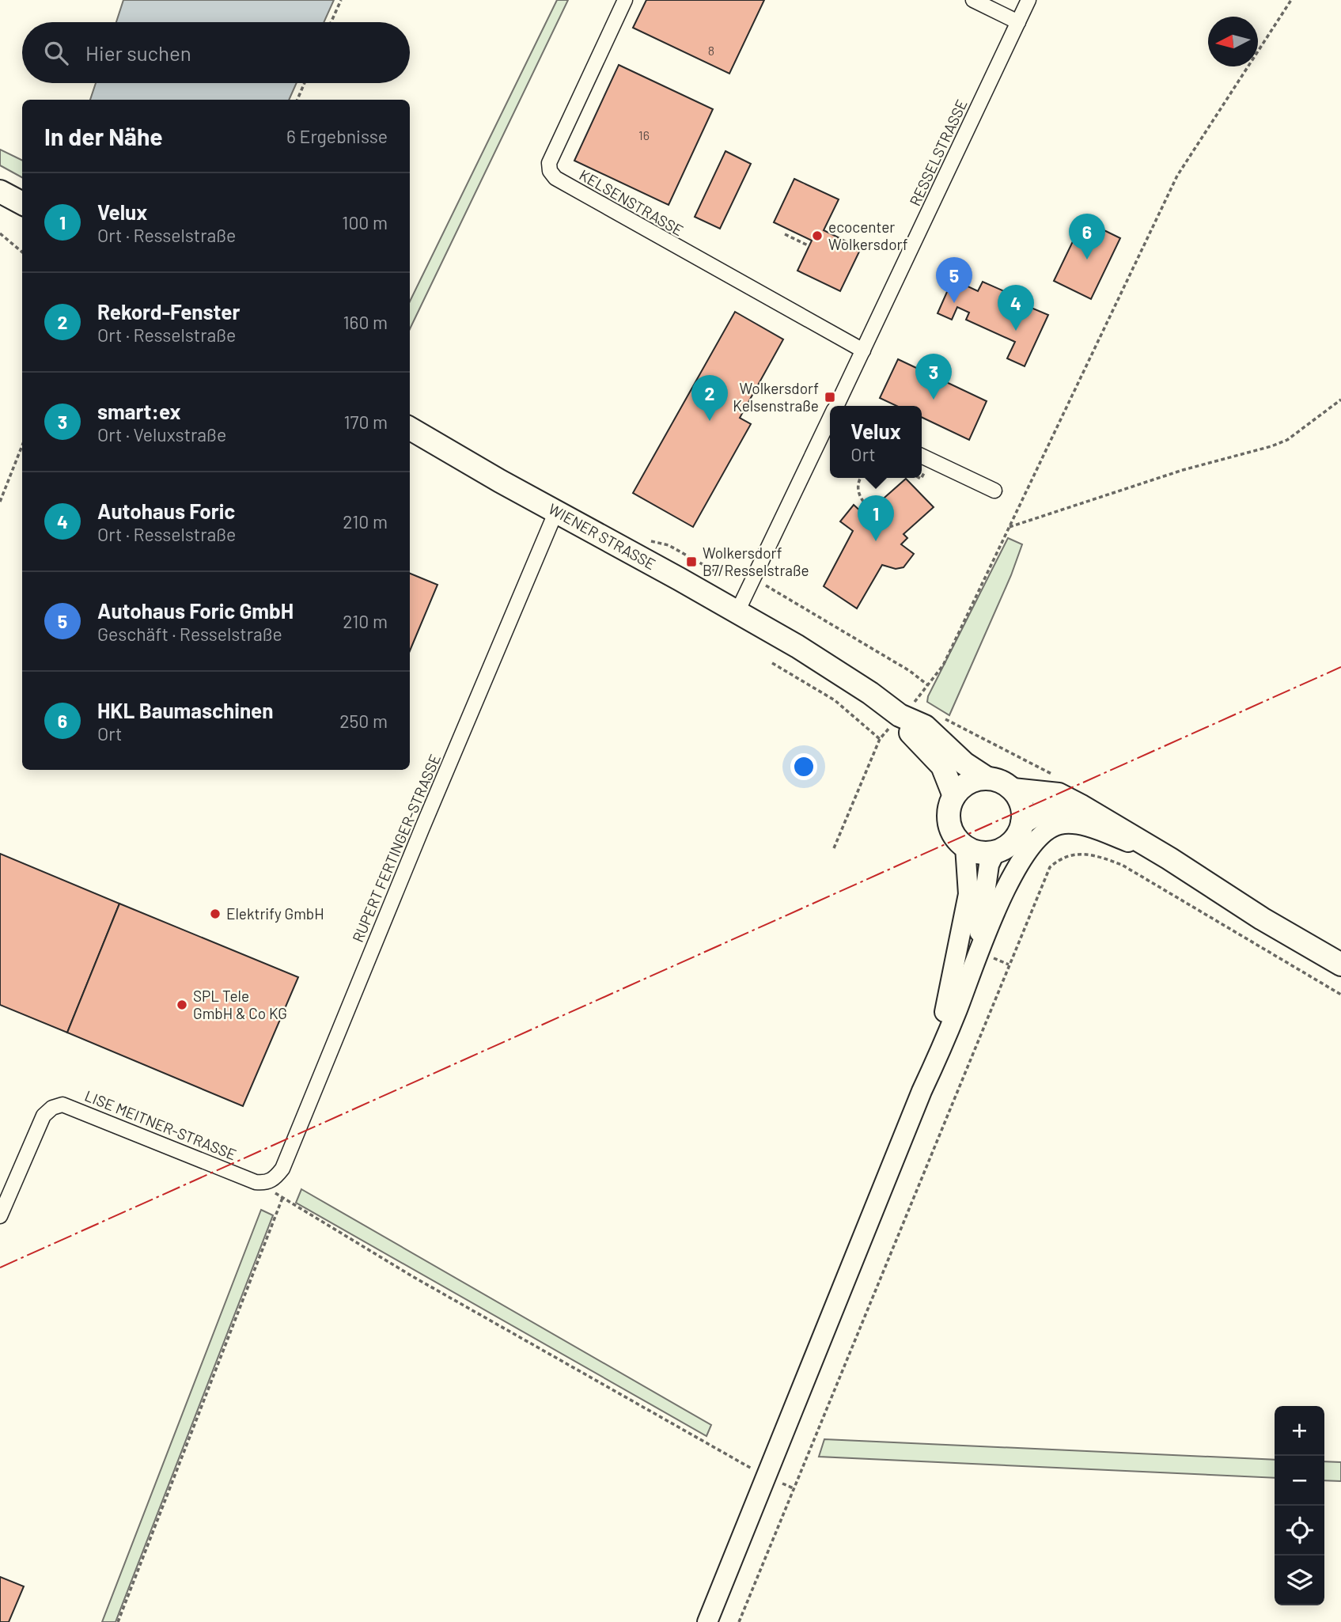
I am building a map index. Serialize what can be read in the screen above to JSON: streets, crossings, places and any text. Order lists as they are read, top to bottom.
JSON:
{
  "streets": {
    "main road": ["WIENER STRASSE"],
    "street": [
      "RESSELSTRASSE",
      "KELSENSTRASSE",
      "RUPERT FERTINGER-STRASSE",
      "LISE MEITNER-STRASSE"
    ]
  },
  "crossings": [
    ["RESSELSTRASSE", "KELSENSTRASSE"],
    ["RESSELSTRASSE", "WIENER STRASSE"],
    ["WIENER STRASSE", "RUPERT FERTINGER-STRASSE"],
    ["RUPERT FERTINGER-STRASSE", "LISE MEITNER-STRASSE"]
  ],
  "places": {
    "other": ["ecocenter Wolkersdorf", "Elektrify GmbH", "SPL Tele GmbH & Co KG"],
    "transit": ["Wolkersdorf Kelsenstraße", "Wolkersdorf B7/Resselstraße"]
  },
  "house_numbers": ["8", "16"],
  "north": "left",
  "page": {
    "search": "Hier suchen",
    "heading": ["In der Nähe", "6 Ergebnisse"],
    "list": [
      {
        "mark": "1",
        "name": "Velux",
        "note": "Ort · Resselstraße",
        "value": "100 m"
      },
      {
        "mark": "2",
        "name": "Rekord-Fenster",
        "note": "Ort · Resselstraße",
        "value": "160 m"
      },
      {
        "mark": "3",
        "name": "smart:ex",
        "note": "Ort · Veluxstraße",
        "value": "170 m"
      },
      {
        "mark": "4",
        "name": "Autohaus Foric",
        "note": "Ort · Resselstraße",
        "value": "210 m"
      },
      {
        "mark": "5",
        "name": "Autohaus Foric GmbH",
        "note": "Geschäft · Resselstraße",
        "value": "210 m"
      },
      {
        "mark": "6",
        "name": "HKL Baumaschinen",
        "note": "Ort",
        "value": "250 m"
      }
    ],
    "pins": [
      "6",
      "5",
      "4",
      "3",
      "2",
      "1"
    ],
    "popup": ["Velux", "Ort"],
    "map_buttons": ["+", "−"]
  }
}
